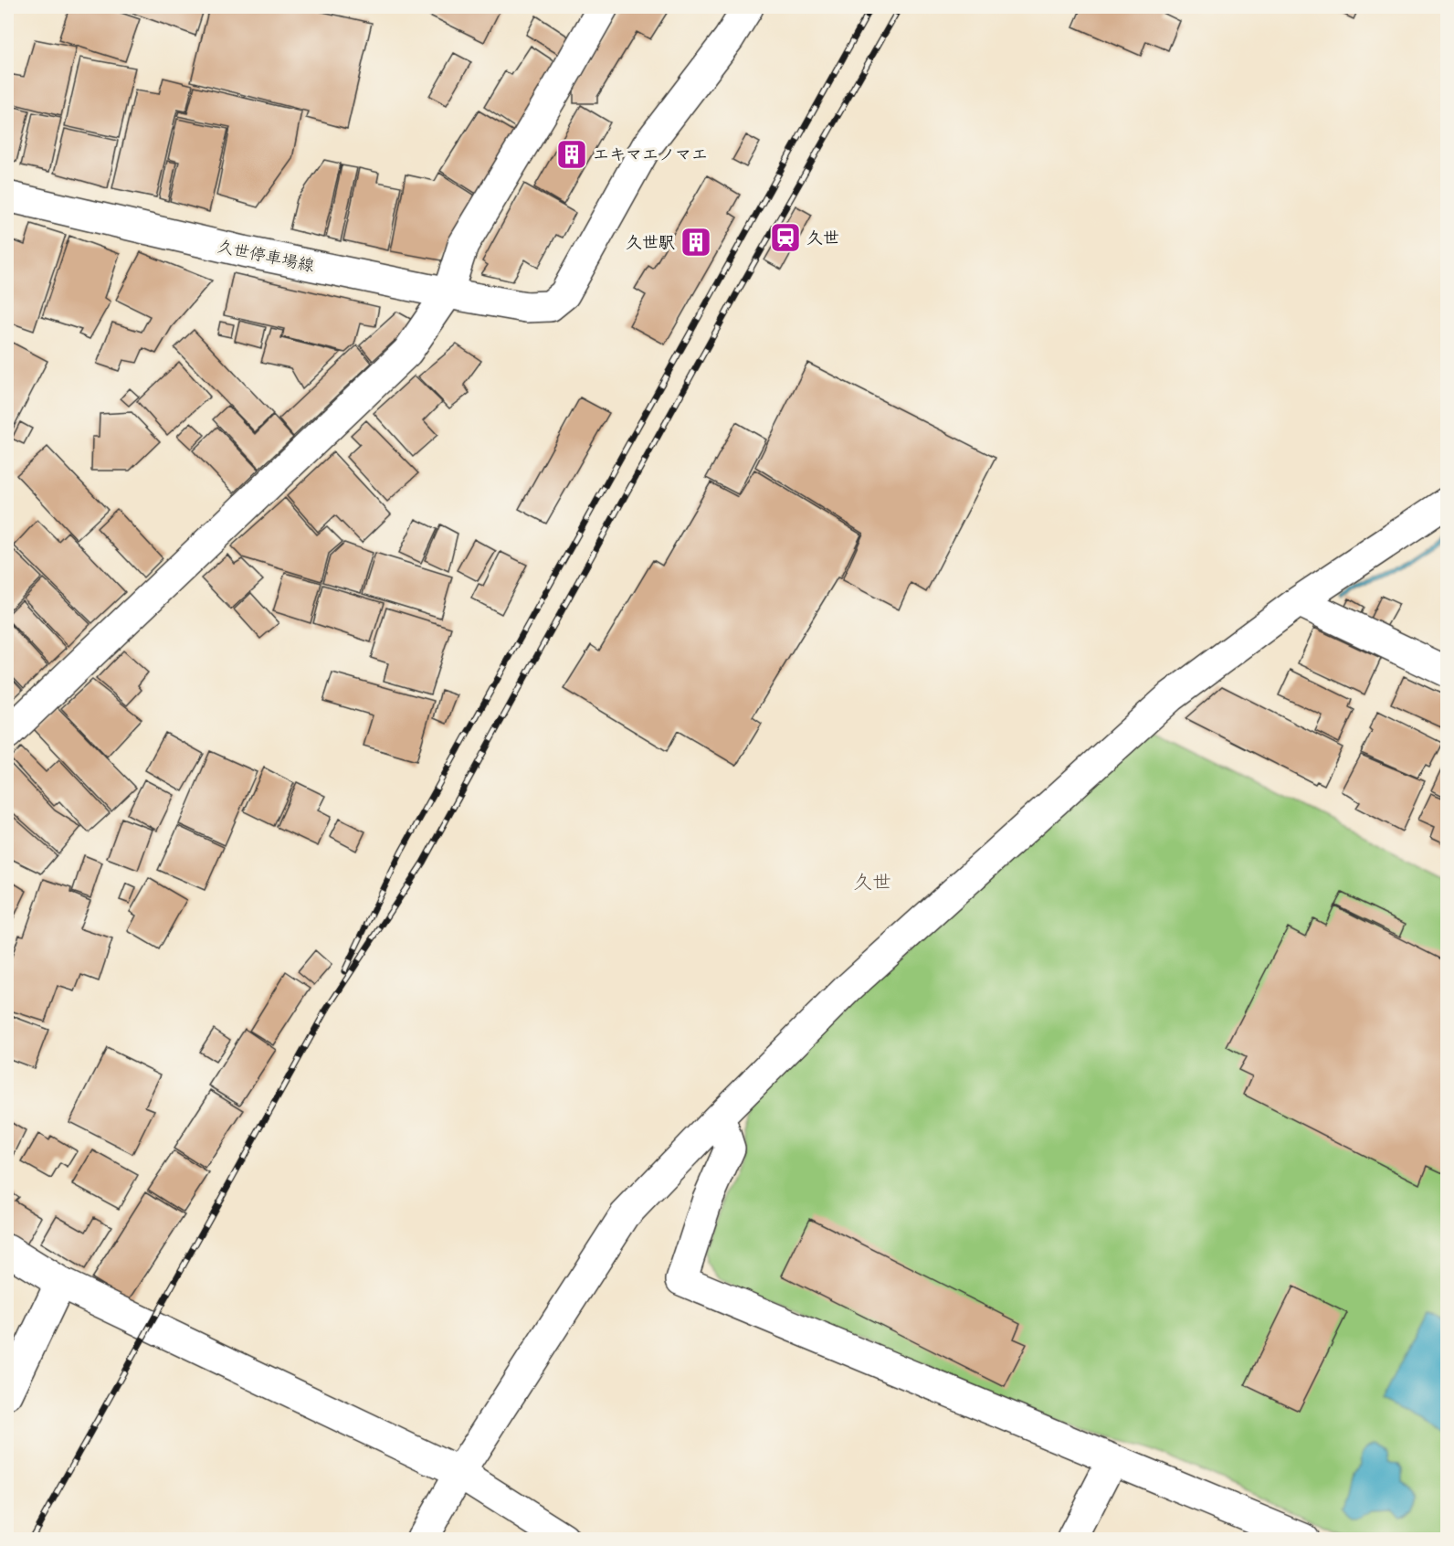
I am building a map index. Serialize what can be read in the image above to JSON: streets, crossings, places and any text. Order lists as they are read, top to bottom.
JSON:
{
  "streets": {
    "street": ["久世停車場線"]
  },
  "districts": ["久世"],
  "places": {
    "building": ["エキマエノマエ", "久世駅"],
    "station": ["久世"]
  }
}
